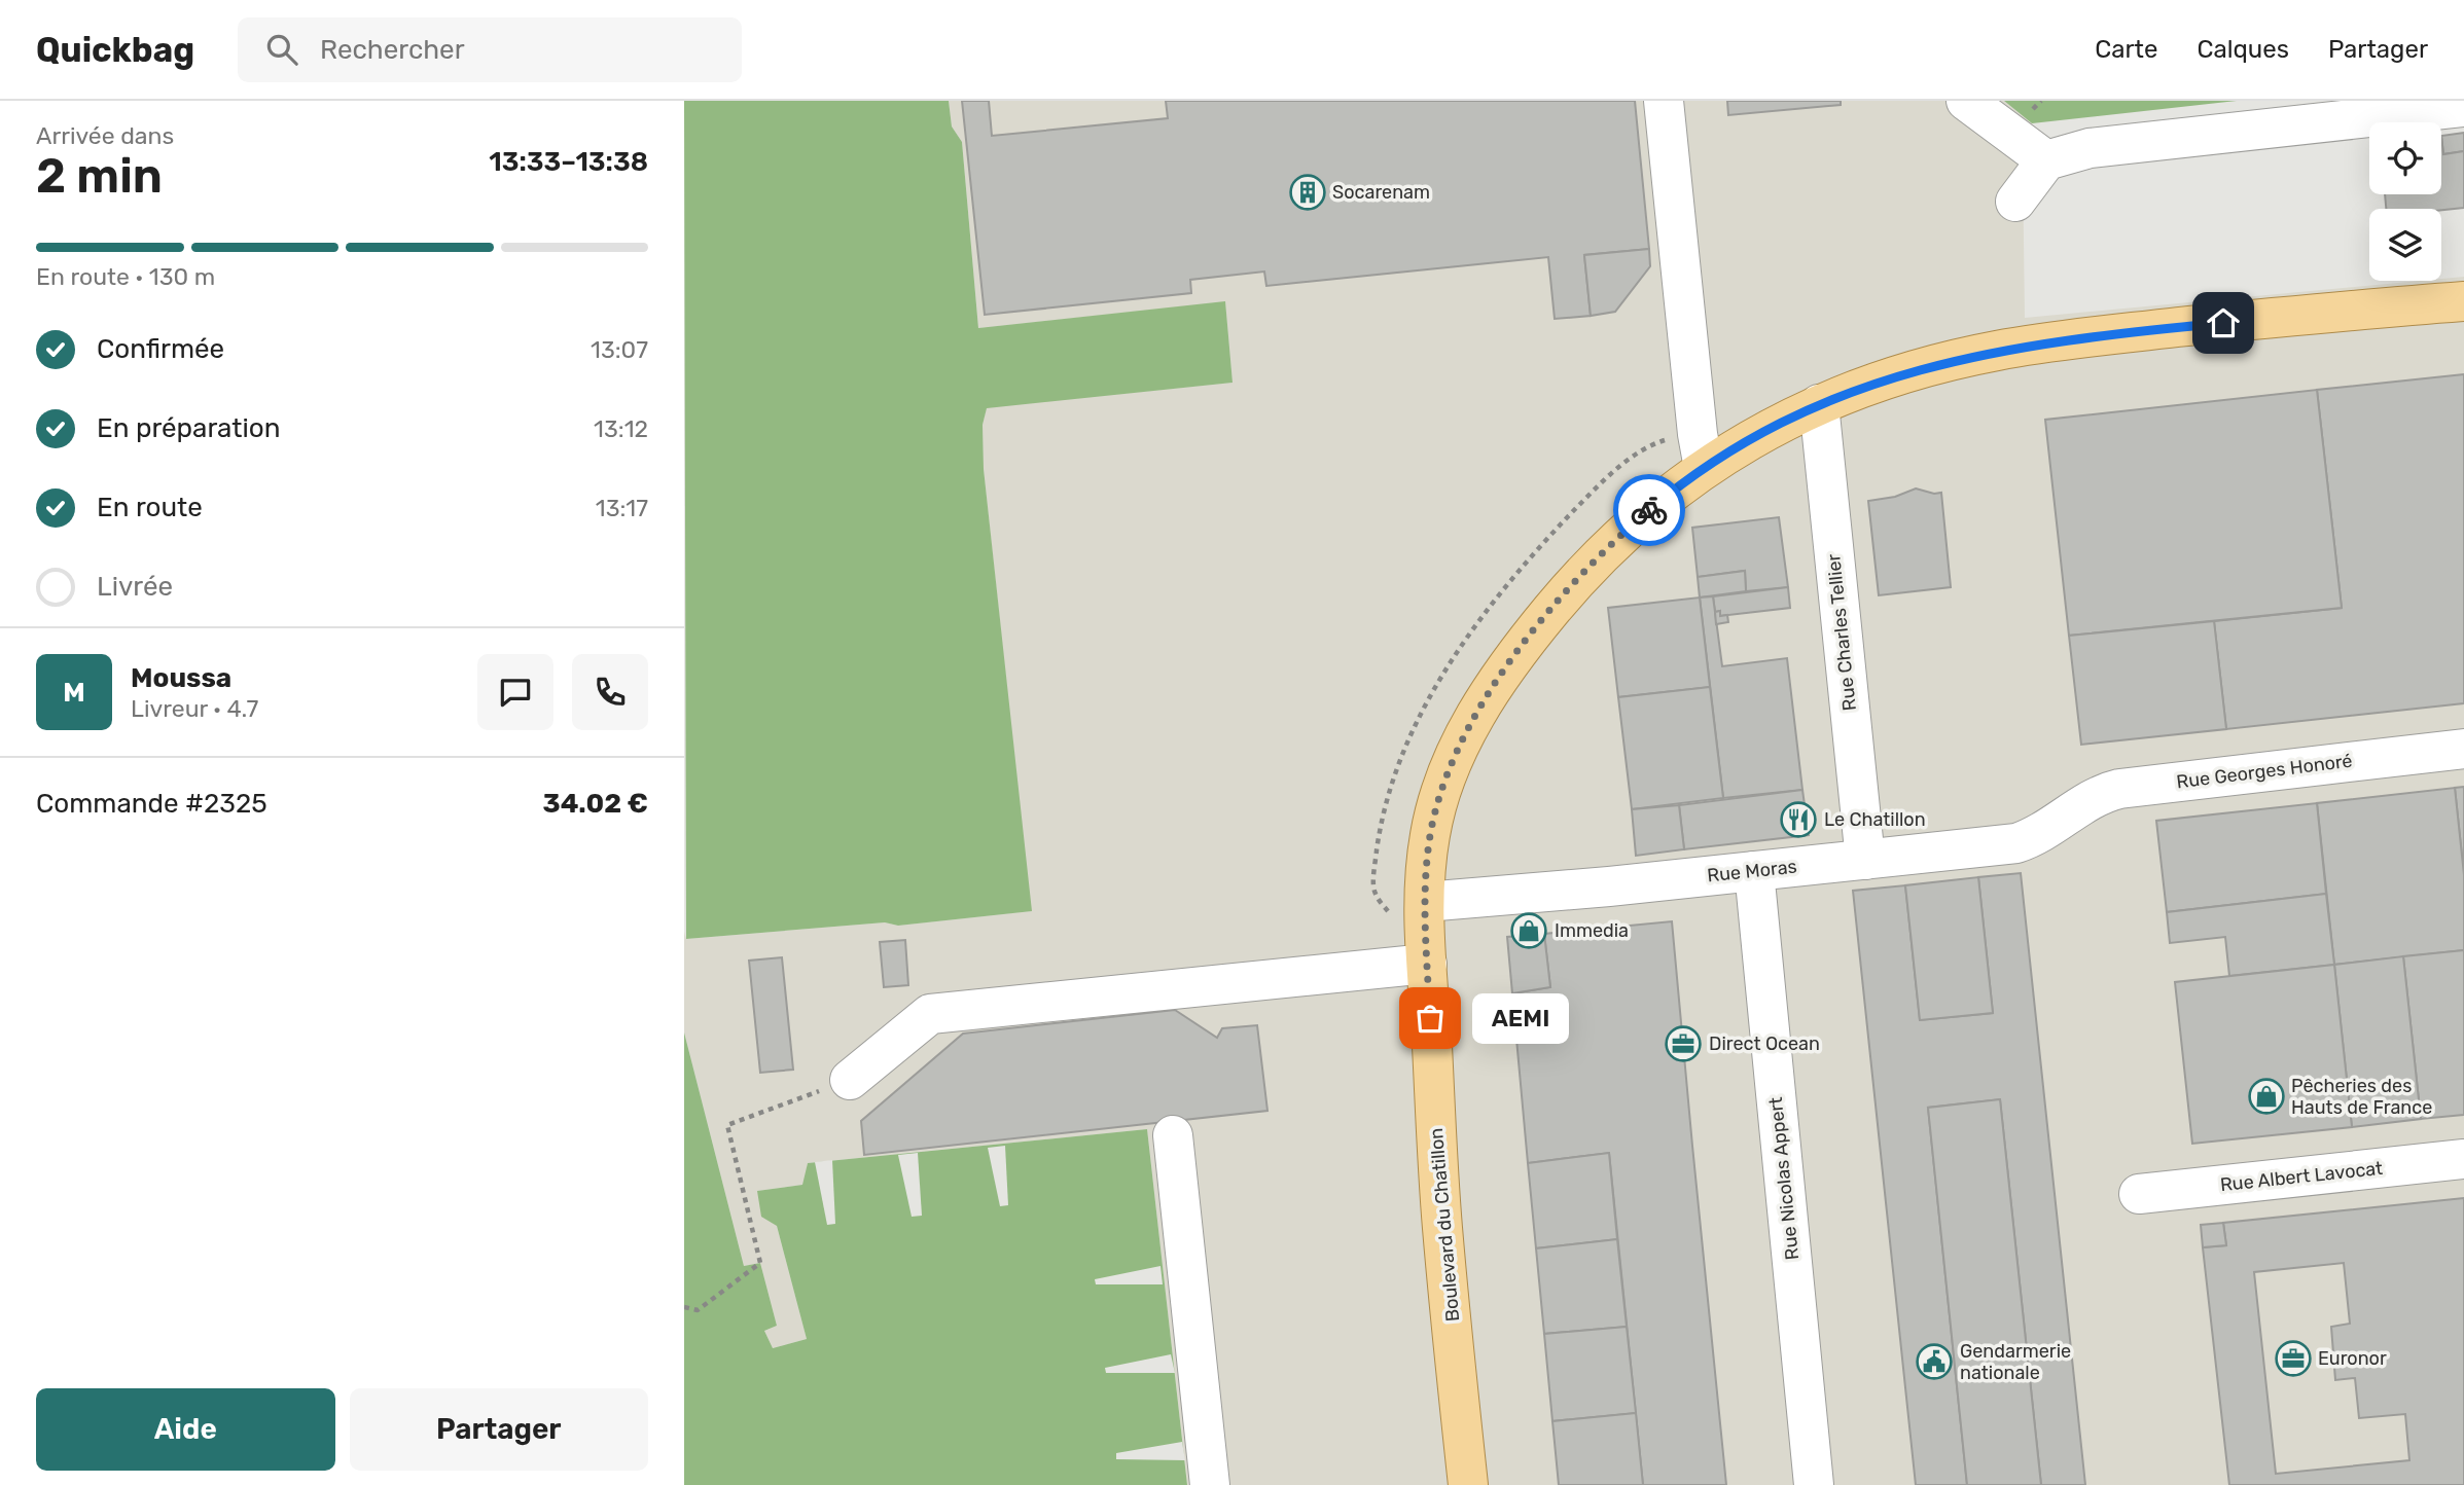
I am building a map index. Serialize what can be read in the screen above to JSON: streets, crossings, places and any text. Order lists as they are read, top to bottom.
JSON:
{
  "streets": {
    "main road": ["Boulevard du Chatillon"],
    "lane": [
      "Rue Charles Tellier",
      "Rue Georges Honoré",
      "Rue Moras",
      "Rue Albert Lavocat",
      "Rue Nicolas Appert"
    ]
  },
  "crossings": [
    ["Rue Charles Tellier", "Rue Moras"],
    ["Rue Charles Tellier", "Boulevard du Chatillon"],
    ["Rue Georges Honoré", "Rue Moras"],
    ["Rue Moras", "Rue Nicolas Appert"],
    ["Rue Moras", "Boulevard du Chatillon"]
  ],
  "places": {
    "building": ["Socarenam"],
    "restaurant": ["Le Chatillon"],
    "shop": ["Immedia", "Pêcheries des Hauts de France"],
    "other": ["AEMI"],
    "office": ["Direct Ocean", "Euronor"],
    "public building": ["Gendarmerie nationale"]
  },
  "page": {
    "header": "Quickbag",
    "search": "Rechercher",
    "nav": ["Carte", "Calques", "Partager"],
    "heading": ["2 min", "Arrivée dans", "13:33–13:38"],
    "panel": [
      "Moussa",
      "Livreur · 4.7",
      "Commande #2325",
      "34.02 €"
    ],
    "bar": "En route · 130 m",
    "list": [
      ["Confirmée", "13:07"],
      ["En préparation", "13:12"],
      ["En route", "13:17"],
      "Livrée"
    ],
    "round": "M",
    "bubble": "AEMI",
    "buttons": ["Aide", "Partager"]
  }
}
